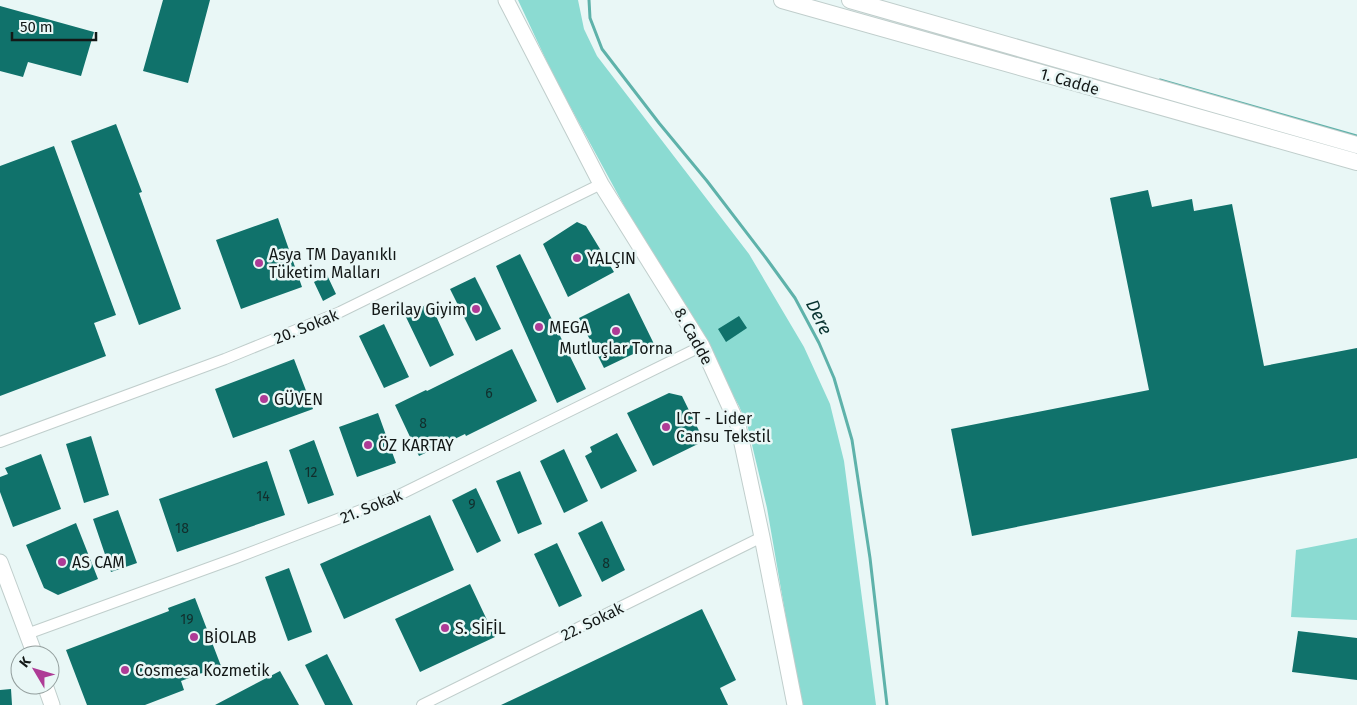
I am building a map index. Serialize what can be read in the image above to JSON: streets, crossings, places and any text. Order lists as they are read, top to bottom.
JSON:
{
  "streets": {
    "main road": ["1. Cadde"],
    "street": [
      "20. Sokak",
      "8. Cadde",
      "21. Sokak",
      "22. Sokak"
    ]
  },
  "crossings": [
    ["20. Sokak", "8. Cadde"],
    ["8. Cadde", "21. Sokak"],
    ["8. Cadde", "22. Sokak"]
  ],
  "water": ["Dere"],
  "places": [
    "YALÇIN",
    "Asya TM Dayanıklı Tüketim Malları",
    "Berilay Giyim",
    "MEGA",
    "Mutluçlar Torna",
    "GÜVEN",
    "LCT - Lider Cansu Tekstil",
    "ÖZ KARTAY",
    "AS CAM",
    "S. SİFİL",
    "BİOLAB",
    "Cosmesa Kozmetik"
  ],
  "house_numbers": [
    "6",
    "8",
    "12",
    "14",
    "9",
    "18",
    "8",
    "19"
  ],
  "scale_bar": "50 m",
  "north": "top left"
}
